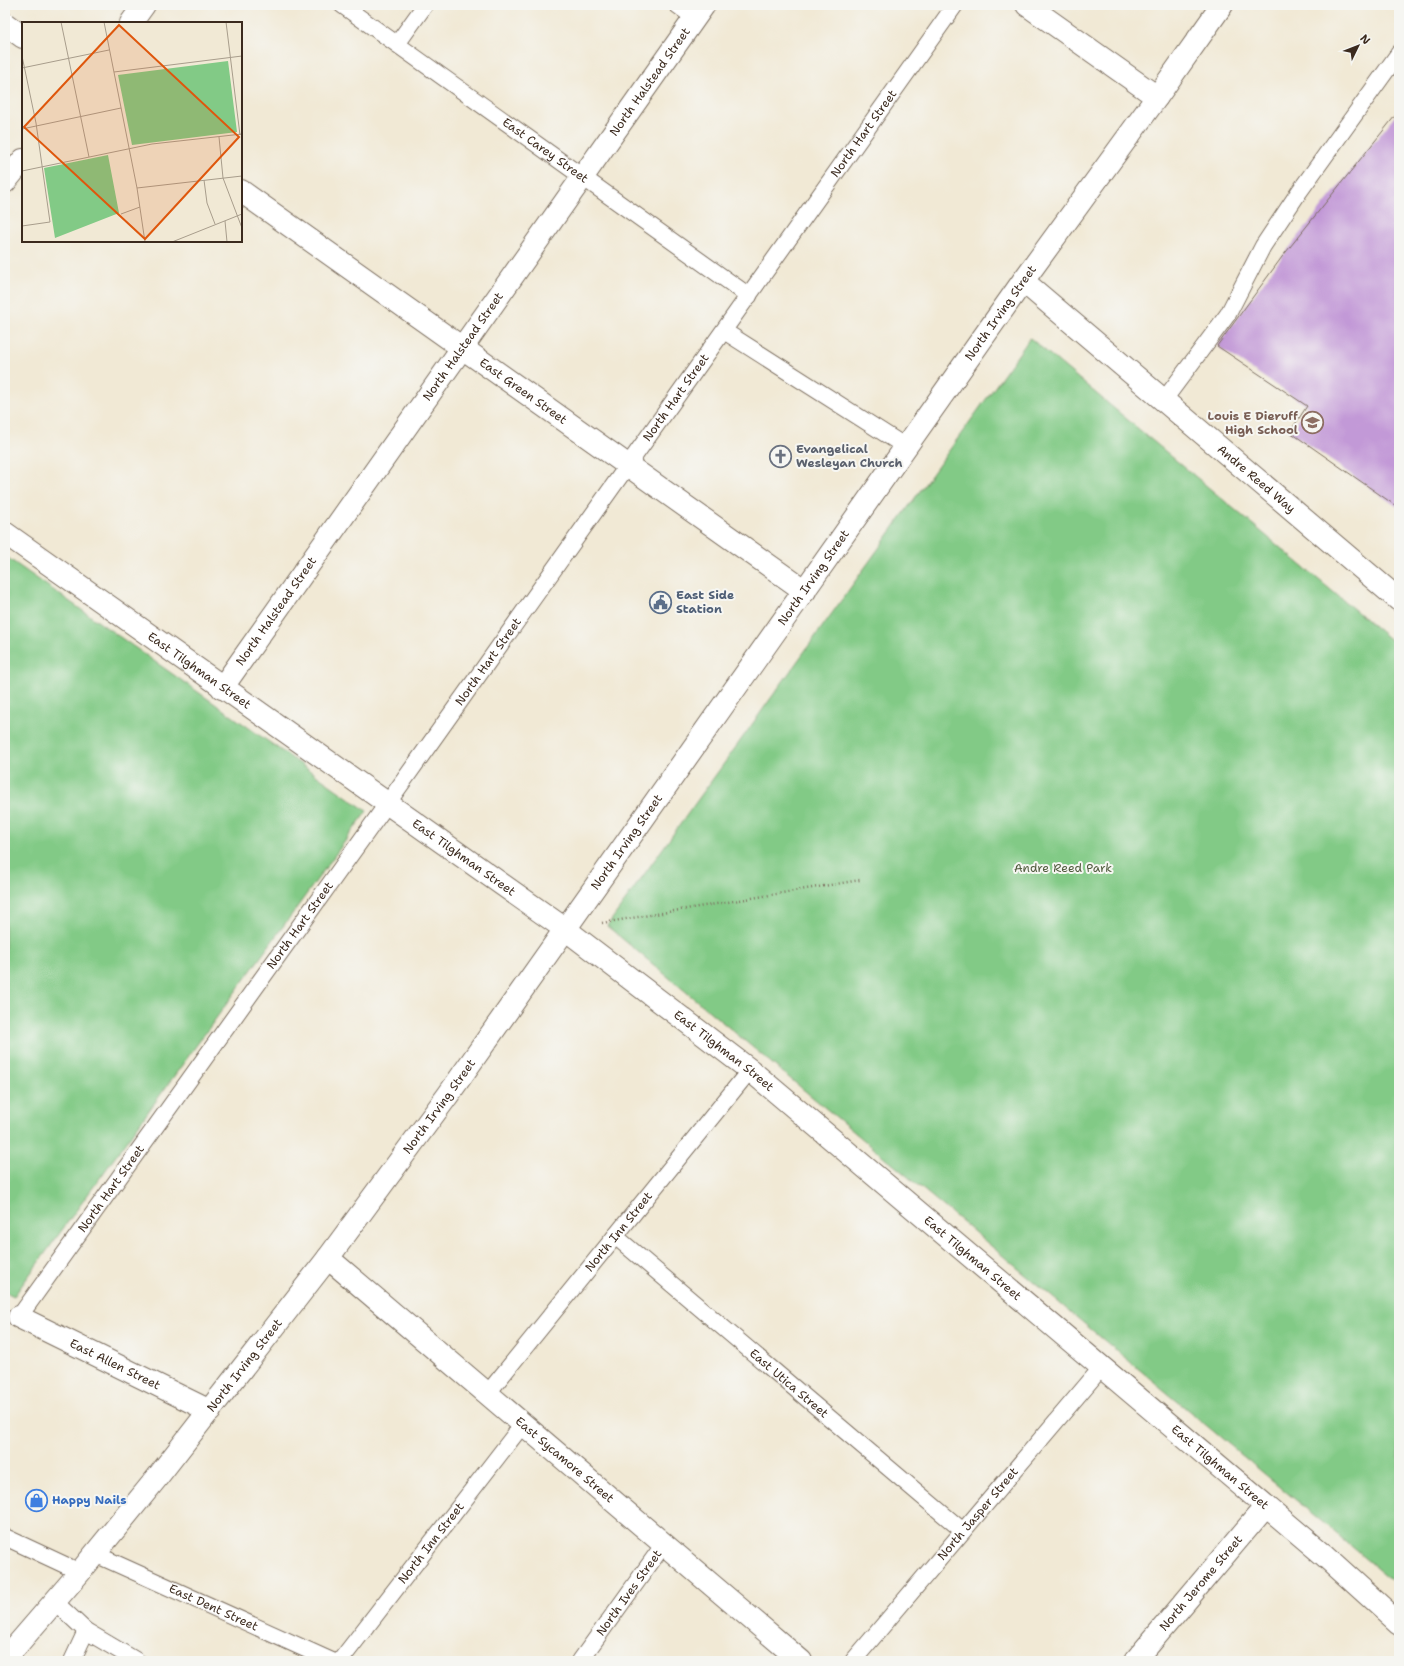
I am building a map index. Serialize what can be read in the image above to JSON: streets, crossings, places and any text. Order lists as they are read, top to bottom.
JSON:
{
  "streets": {
    "street": [
      "North Halstead Street",
      "North Irving Street",
      "East Green Street",
      "Andre Reed Way",
      "East Tilghman Street",
      "East Allen Street",
      "East Sycamore Street",
      "North Jerome Street"
    ],
    "lane": [
      "North Hart Street",
      "East Carey Street",
      "North Inn Street",
      "East Utica Street",
      "North Jasper Street",
      "North Ives Street",
      "East Dent Street"
    ]
  },
  "crossings": [
    ["North Halstead Street", "East Carey Street"],
    ["North Halstead Street", "East Green Street"],
    ["North Halstead Street", "East Tilghman Street"],
    ["North Hart Street", "East Carey Street"],
    ["North Hart Street", "East Green Street"],
    ["North Hart Street", "East Tilghman Street"],
    ["North Hart Street", "East Allen Street"],
    ["North Irving Street", "East Green Street"],
    ["North Irving Street", "Andre Reed Way"],
    ["North Irving Street", "East Tilghman Street"],
    ["North Irving Street", "East Allen Street"],
    ["North Irving Street", "East Sycamore Street"],
    ["North Irving Street", "East Dent Street"],
    ["East Tilghman Street", "North Inn Street"],
    ["East Tilghman Street", "North Jasper Street"],
    ["East Tilghman Street", "North Jerome Street"],
    ["North Inn Street", "East Utica Street"],
    ["North Inn Street", "East Sycamore Street"],
    ["East Utica Street", "North Jasper Street"],
    ["East Sycamore Street", "North Ives Street"]
  ],
  "parks": ["Andre Reed Park"],
  "places": {
    "school or university": ["Louis E Dieruff High School"],
    "church": ["Evangelical Wesleyan Church"],
    "public building": ["East Side Station"],
    "shop": ["Happy Nails"]
  },
  "north": "top right"
}
